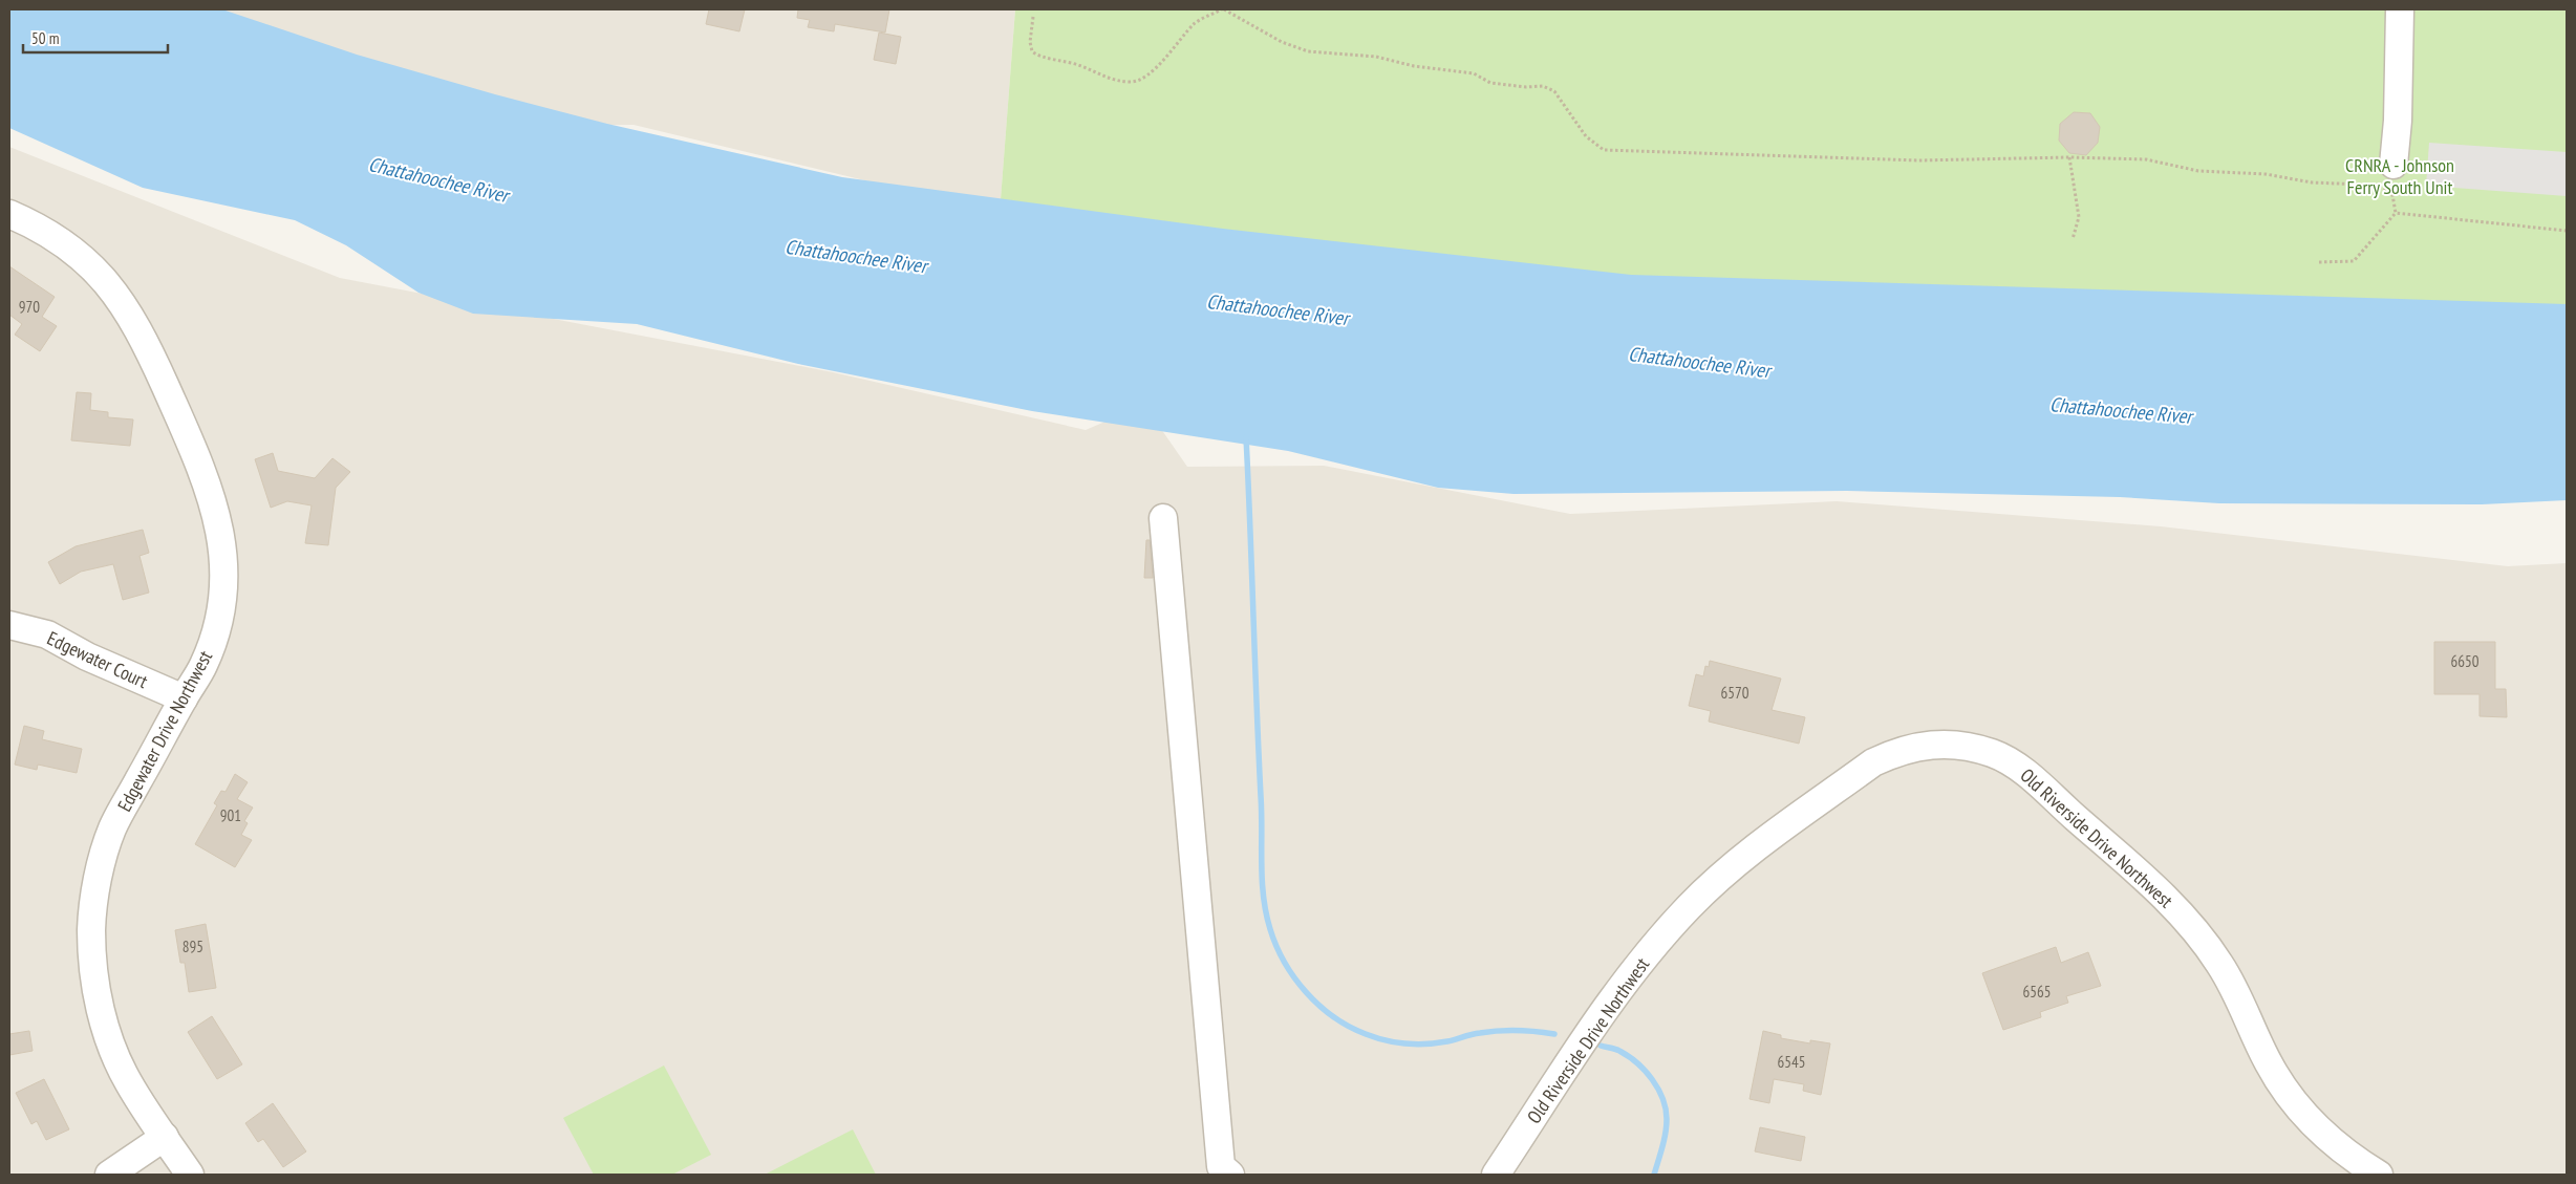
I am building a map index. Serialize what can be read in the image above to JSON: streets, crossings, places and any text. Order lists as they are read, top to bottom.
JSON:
{
  "streets": {
    "street": ["Edgewater Court", "Edgewater Drive Northwest", "Old Riverside Drive Northwest"]
  },
  "crossings": [
    ["Edgewater Court", "Edgewater Drive Northwest"]
  ],
  "water": ["Chattahoochee River"],
  "parks": ["CRNRA - Johnson Ferry South Unit"],
  "house_numbers": [
    "970",
    "6650",
    "6570",
    "901",
    "895",
    "6565",
    "6545"
  ],
  "scale_bar": "50 m"
}
